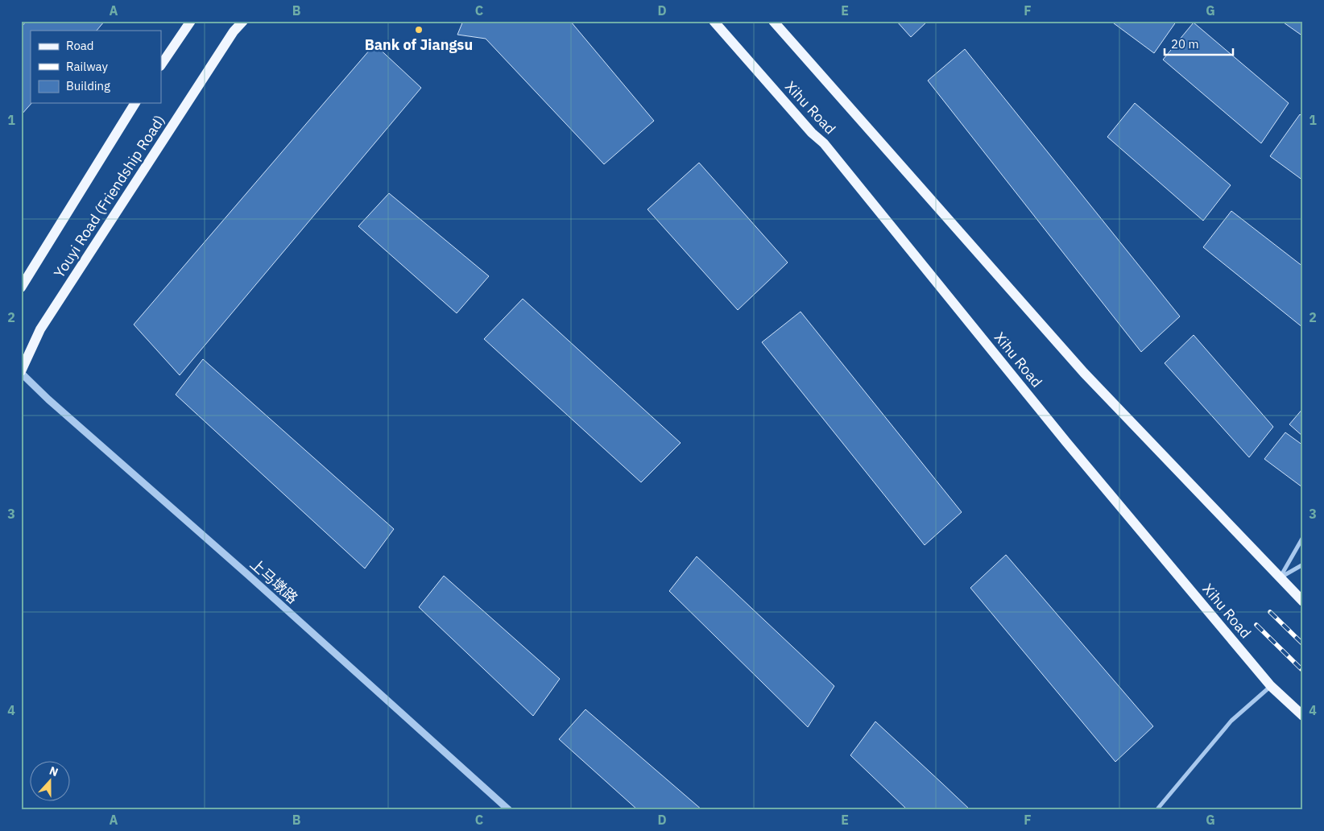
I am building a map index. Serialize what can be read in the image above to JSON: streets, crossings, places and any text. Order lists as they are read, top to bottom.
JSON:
{
  "streets": {
    "main road": ["Xihu Road", "Youyi Road (Friendship Road)"],
    "street": ["上马墩路"]
  },
  "crossings": [
    ["Youyi Road (Friendship Road)", "上马墩路"]
  ],
  "places": ["Bank of Jiangsu"],
  "legend": ["Road", "Railway", "Building"],
  "scale_bar": "20 m",
  "north": "top",
  "grid": {
    "columns": [
      "A",
      "B",
      "C",
      "D",
      "E",
      "F",
      "G"
    ],
    "rows": [
      "1",
      "2",
      "3",
      "4"
    ]
  }
}
